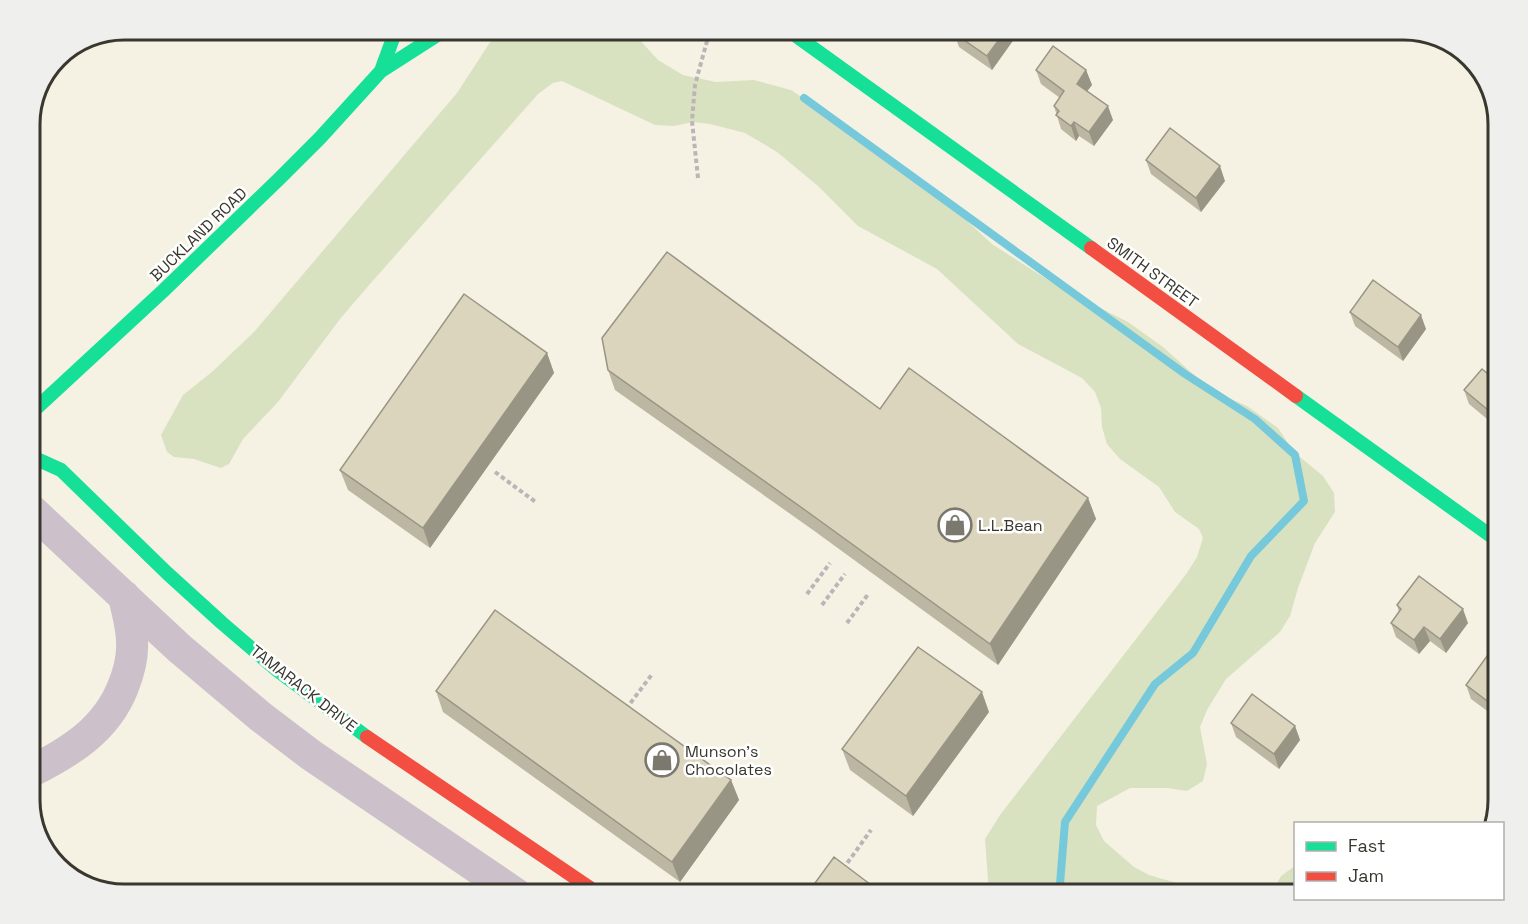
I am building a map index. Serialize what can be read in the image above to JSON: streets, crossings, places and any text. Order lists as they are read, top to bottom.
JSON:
{
  "streets": {
    "street": ["BUCKLAND ROAD", "SMITH STREET", "TAMARACK DRIVE"]
  },
  "places": {
    "shop": ["L.L.Bean", "Munson's Chocolates"]
  },
  "legend": ["Fast", "Jam"]
}
